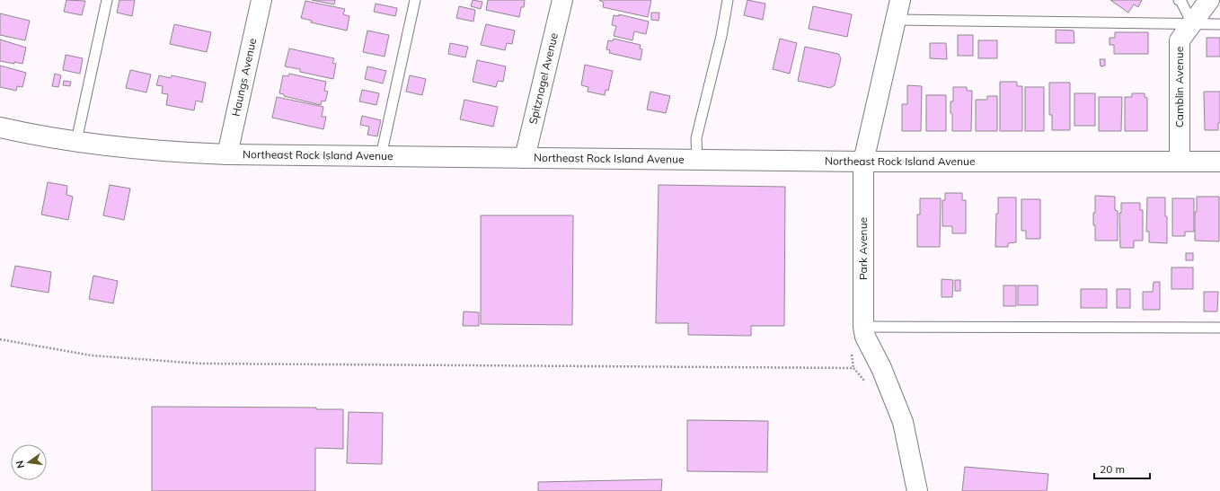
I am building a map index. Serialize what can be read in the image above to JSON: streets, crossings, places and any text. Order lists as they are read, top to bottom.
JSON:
{
  "streets": {
    "street": [
      "Haungs Avenue",
      "Spitznagel Avenue",
      "Camblin Avenue",
      "Northeast Rock Island Avenue",
      "Park Avenue"
    ]
  },
  "crossings": [
    ["Haungs Avenue", "Northeast Rock Island Avenue"],
    ["Spitznagel Avenue", "Northeast Rock Island Avenue"],
    ["Camblin Avenue", "Northeast Rock Island Avenue"],
    ["Northeast Rock Island Avenue", "Park Avenue"]
  ],
  "scale_bar": "20 m",
  "north": "left"
}
